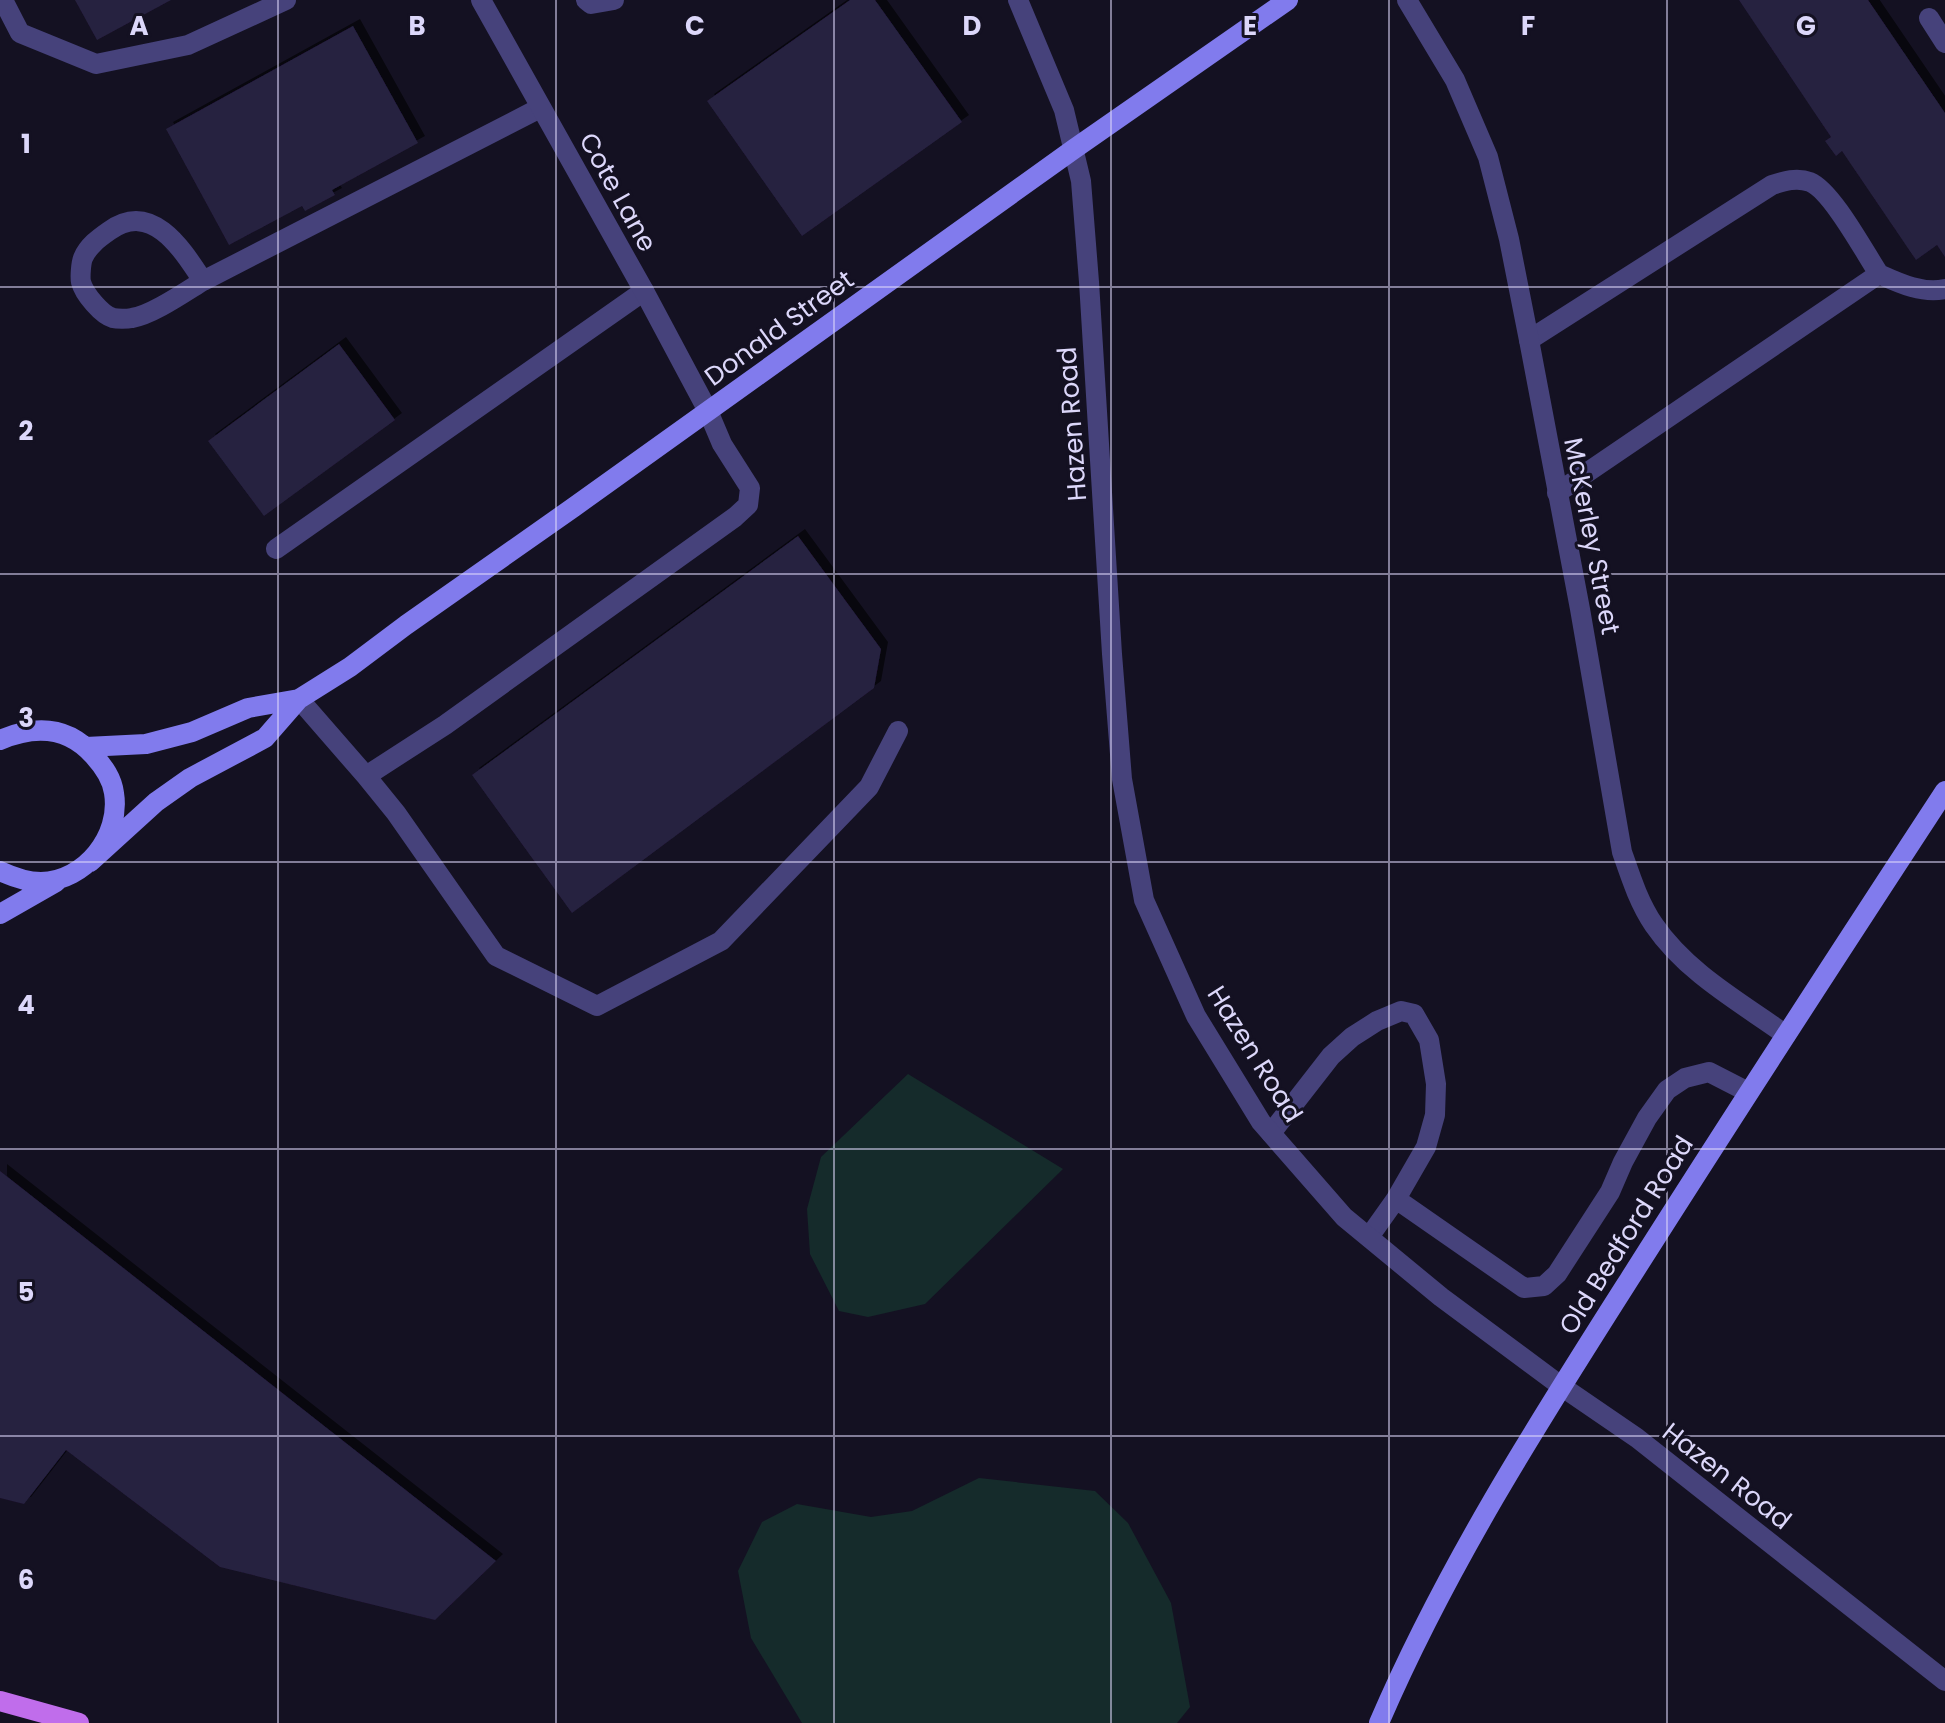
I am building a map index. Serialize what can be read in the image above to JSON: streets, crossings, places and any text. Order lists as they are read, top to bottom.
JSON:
{
  "streets": {
    "street": [
      "Cote Lane",
      "Donald Street",
      "Hazen Road",
      "McKerley Street",
      "Old Bedford Road"
    ]
  },
  "crossings": [
    ["Cote Lane", "Donald Street"],
    ["Donald Street", "Hazen Road"],
    ["Hazen Road", "Old Bedford Road"],
    ["McKerley Street", "Old Bedford Road"]
  ],
  "grid": {
    "columns": [
      "A",
      "B",
      "C",
      "D",
      "E",
      "F",
      "G"
    ],
    "rows": [
      "1",
      "2",
      "3",
      "4",
      "5",
      "6"
    ]
  }
}
